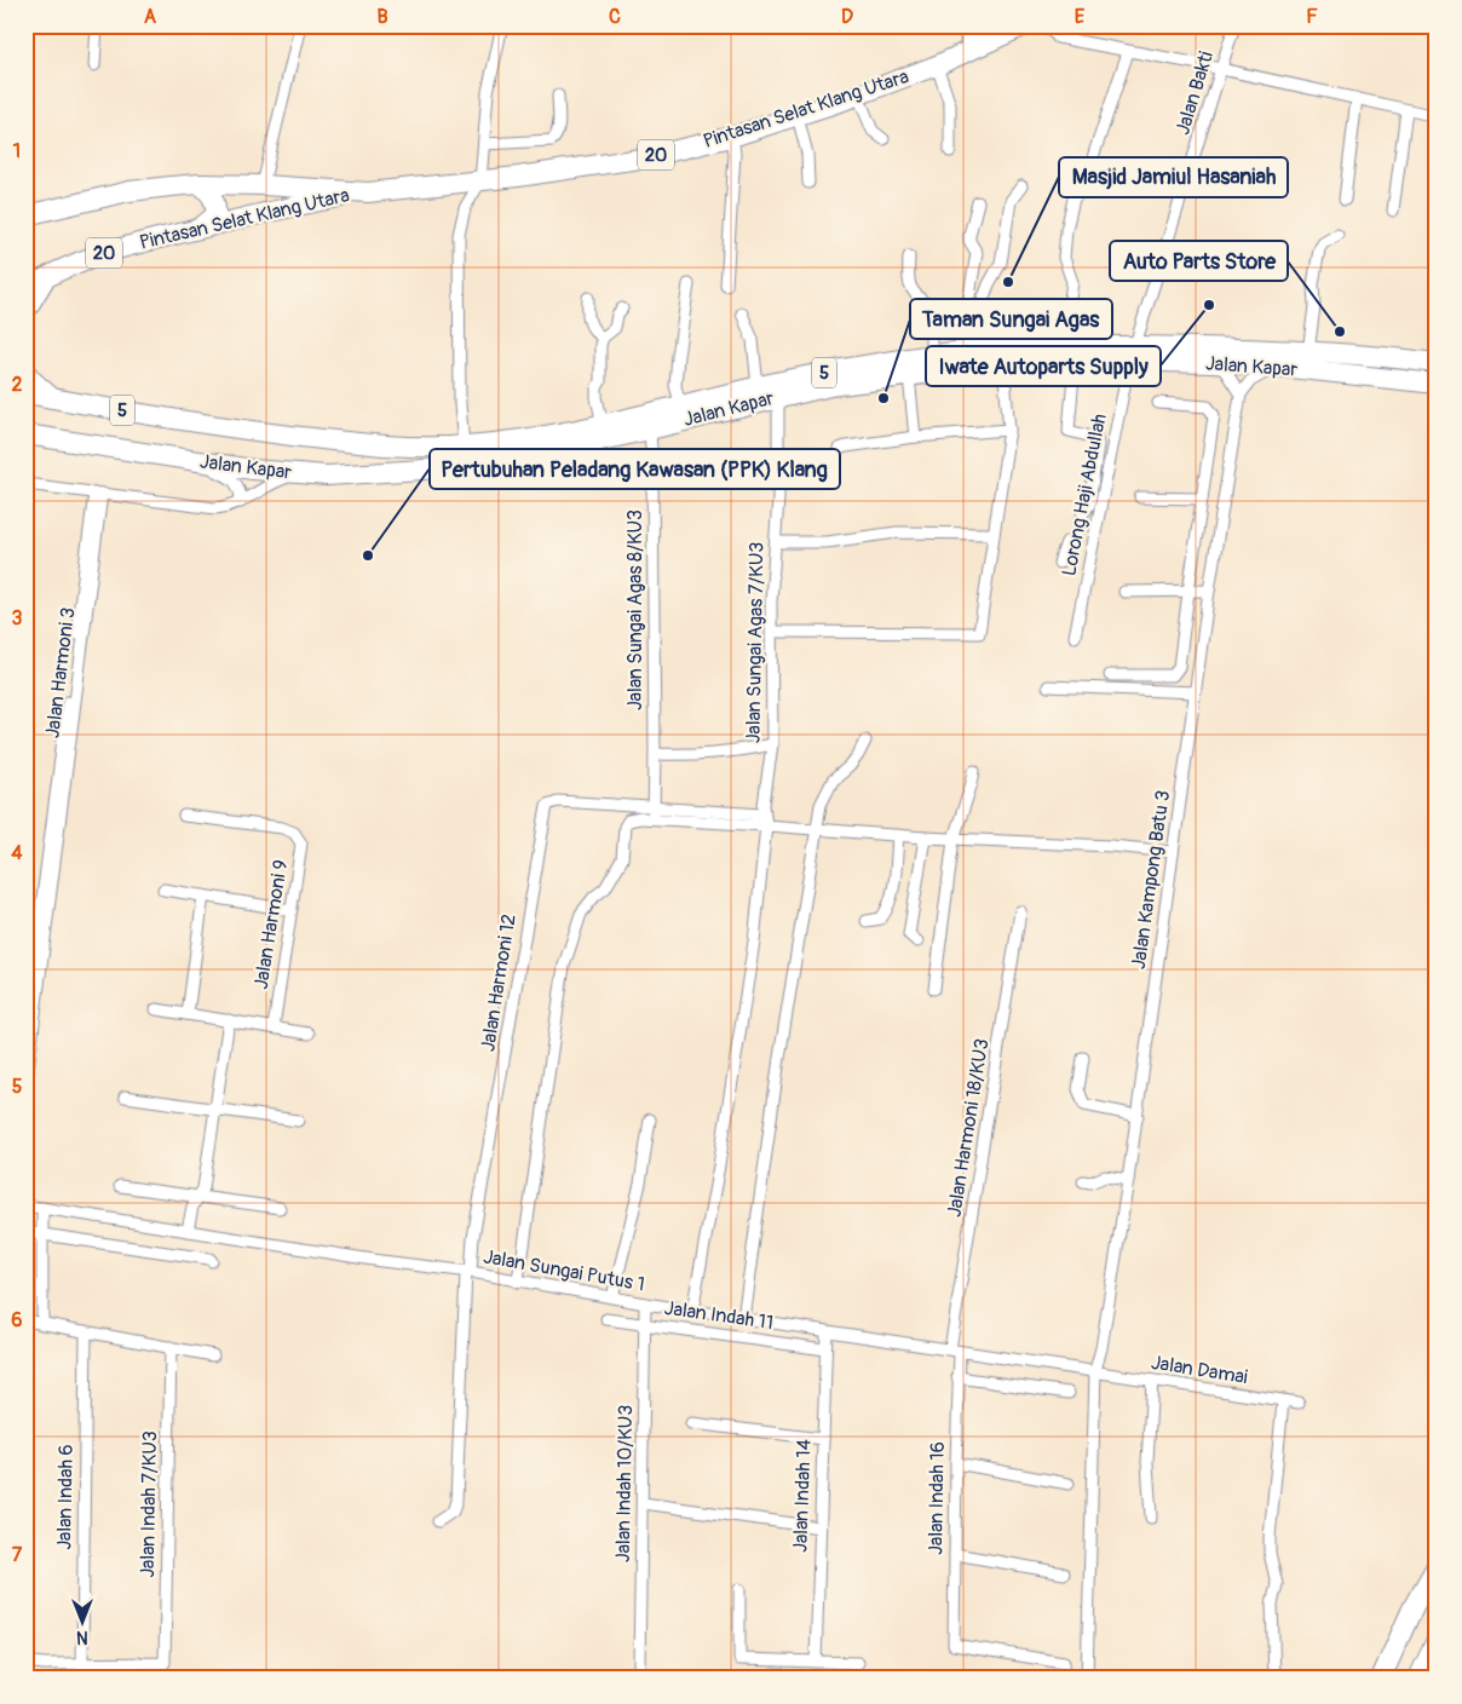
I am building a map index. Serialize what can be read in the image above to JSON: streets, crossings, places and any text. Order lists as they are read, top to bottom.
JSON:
{
  "streets": {
    "highway": [
      "Pintasan Selat Klang Utara",
      "20",
      "Jalan Kapar",
      "5"
    ],
    "street": [
      "Jalan Bakti",
      "Lorong Haji Abdullah",
      "Jalan Sungai Agas 8/KU3",
      "Jalan Sungai Agas 7/KU3",
      "Jalan Harmoni 3",
      "Jalan Kampong Batu 3",
      "Jalan Harmoni 9",
      "Jalan Harmoni 12",
      "Jalan Harmoni 18/KU3",
      "Jalan Sungai Putus 1",
      "Jalan Indah 11",
      "Jalan Damai",
      "Jalan Indah 10/KU3",
      "Jalan Indah 14",
      "Jalan Indah 6",
      "Jalan Indah 16",
      "Jalan Indah 7/KU3"
    ]
  },
  "crossings": [
    ["Jalan Bakti", "Jalan Kapar"],
    ["Jalan Bakti", "Lorong Haji Abdullah"],
    ["Jalan Kapar", "Lorong Haji Abdullah"],
    ["Jalan Kapar", "Jalan Sungai Agas 8/KU3"],
    ["Jalan Kapar", "Jalan Sungai Agas 7/KU3"],
    ["Jalan Sungai Agas 8/KU3", "Jalan Harmoni 12"],
    ["Jalan Sungai Agas 7/KU3", "Jalan Sungai Putus 1"],
    ["Jalan Kampong Batu 3", "Jalan Sungai Putus 1"],
    ["Jalan Kampong Batu 3", "Jalan Damai"],
    ["Jalan Harmoni 12", "Jalan Sungai Putus 1"],
    ["Jalan Harmoni 18/KU3", "Jalan Sungai Putus 1"],
    ["Jalan Harmoni 18/KU3", "Jalan Indah 16"],
    ["Jalan Sungai Putus 1", "Jalan Damai"],
    ["Jalan Sungai Putus 1", "Jalan Indah 10/KU3"],
    ["Jalan Sungai Putus 1", "Jalan Indah 14"],
    ["Jalan Sungai Putus 1", "Jalan Indah 16"],
    ["Jalan Indah 11", "Jalan Indah 10/KU3"],
    ["Jalan Indah 11", "Jalan Indah 14"],
    ["Jalan Indah 6", "Jalan Indah 7/KU3"]
  ],
  "places": [
    "Masjid Jamiul Hasaniah",
    "Iwate Autoparts Supply",
    "Auto Parts Store",
    "Taman Sungai Agas",
    "Pertubuhan Peladang Kawasan (PPK) Klang"
  ],
  "north": "bottom",
  "grid": {
    "columns": [
      "A",
      "B",
      "C",
      "D",
      "E",
      "F"
    ],
    "rows": [
      "1",
      "2",
      "3",
      "4",
      "5",
      "6",
      "7"
    ]
  }
}
